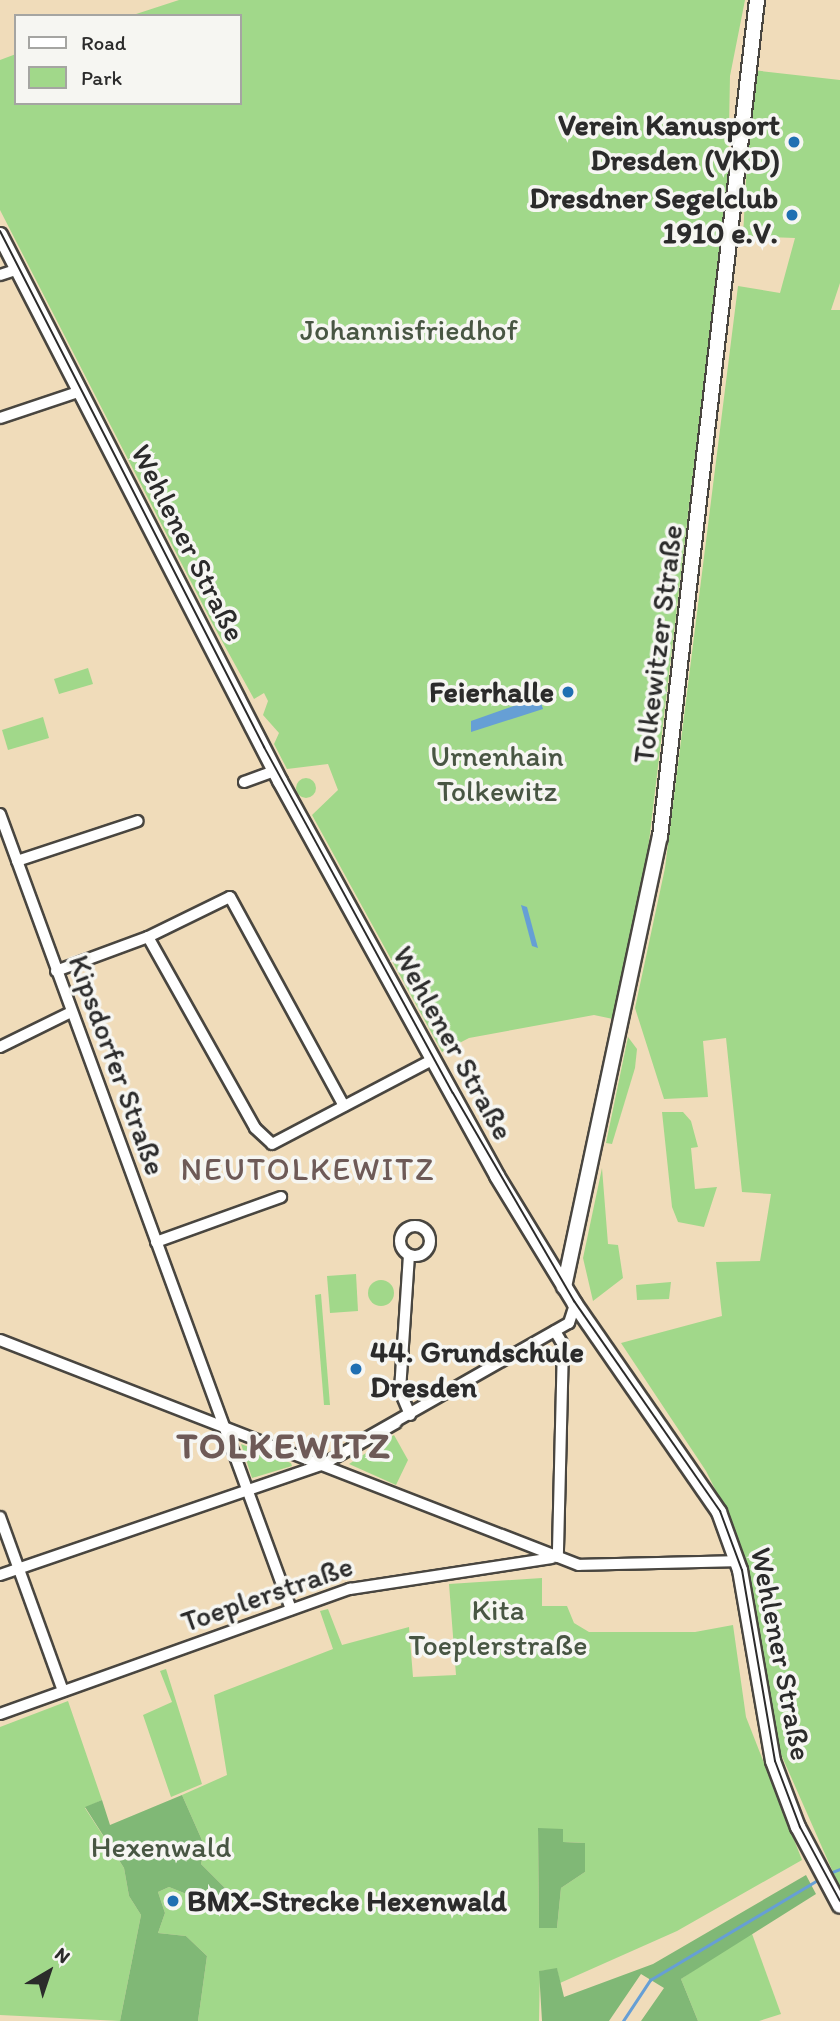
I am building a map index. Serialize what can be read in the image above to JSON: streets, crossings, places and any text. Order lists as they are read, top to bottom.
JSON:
{
  "streets": {
    "main road": ["Wehlener Straße", "Tolkewitzer Straße"],
    "street": ["Kipsdorfer Straße", "Toeplerstraße"]
  },
  "crossings": [
    ["Wehlener Straße", "Tolkewitzer Straße"],
    ["Kipsdorfer Straße", "Toeplerstraße"]
  ],
  "districts": ["NEUTOLKEWITZ", "TOLKEWITZ"],
  "parks": [
    "Johannisfriedhof",
    "Urnenhain Tolkewitz",
    "Kita Toeplerstraße",
    "Hexenwald"
  ],
  "places": [
    "Verein Kanusport Dresden (VKD)",
    "Dresdner Segelclub 1910 e.V.",
    "Feierhalle",
    "44. Grundschule Dresden",
    "BMX-Strecke Hexenwald"
  ],
  "legend": ["Road", "Park"],
  "north": "top right"
}
